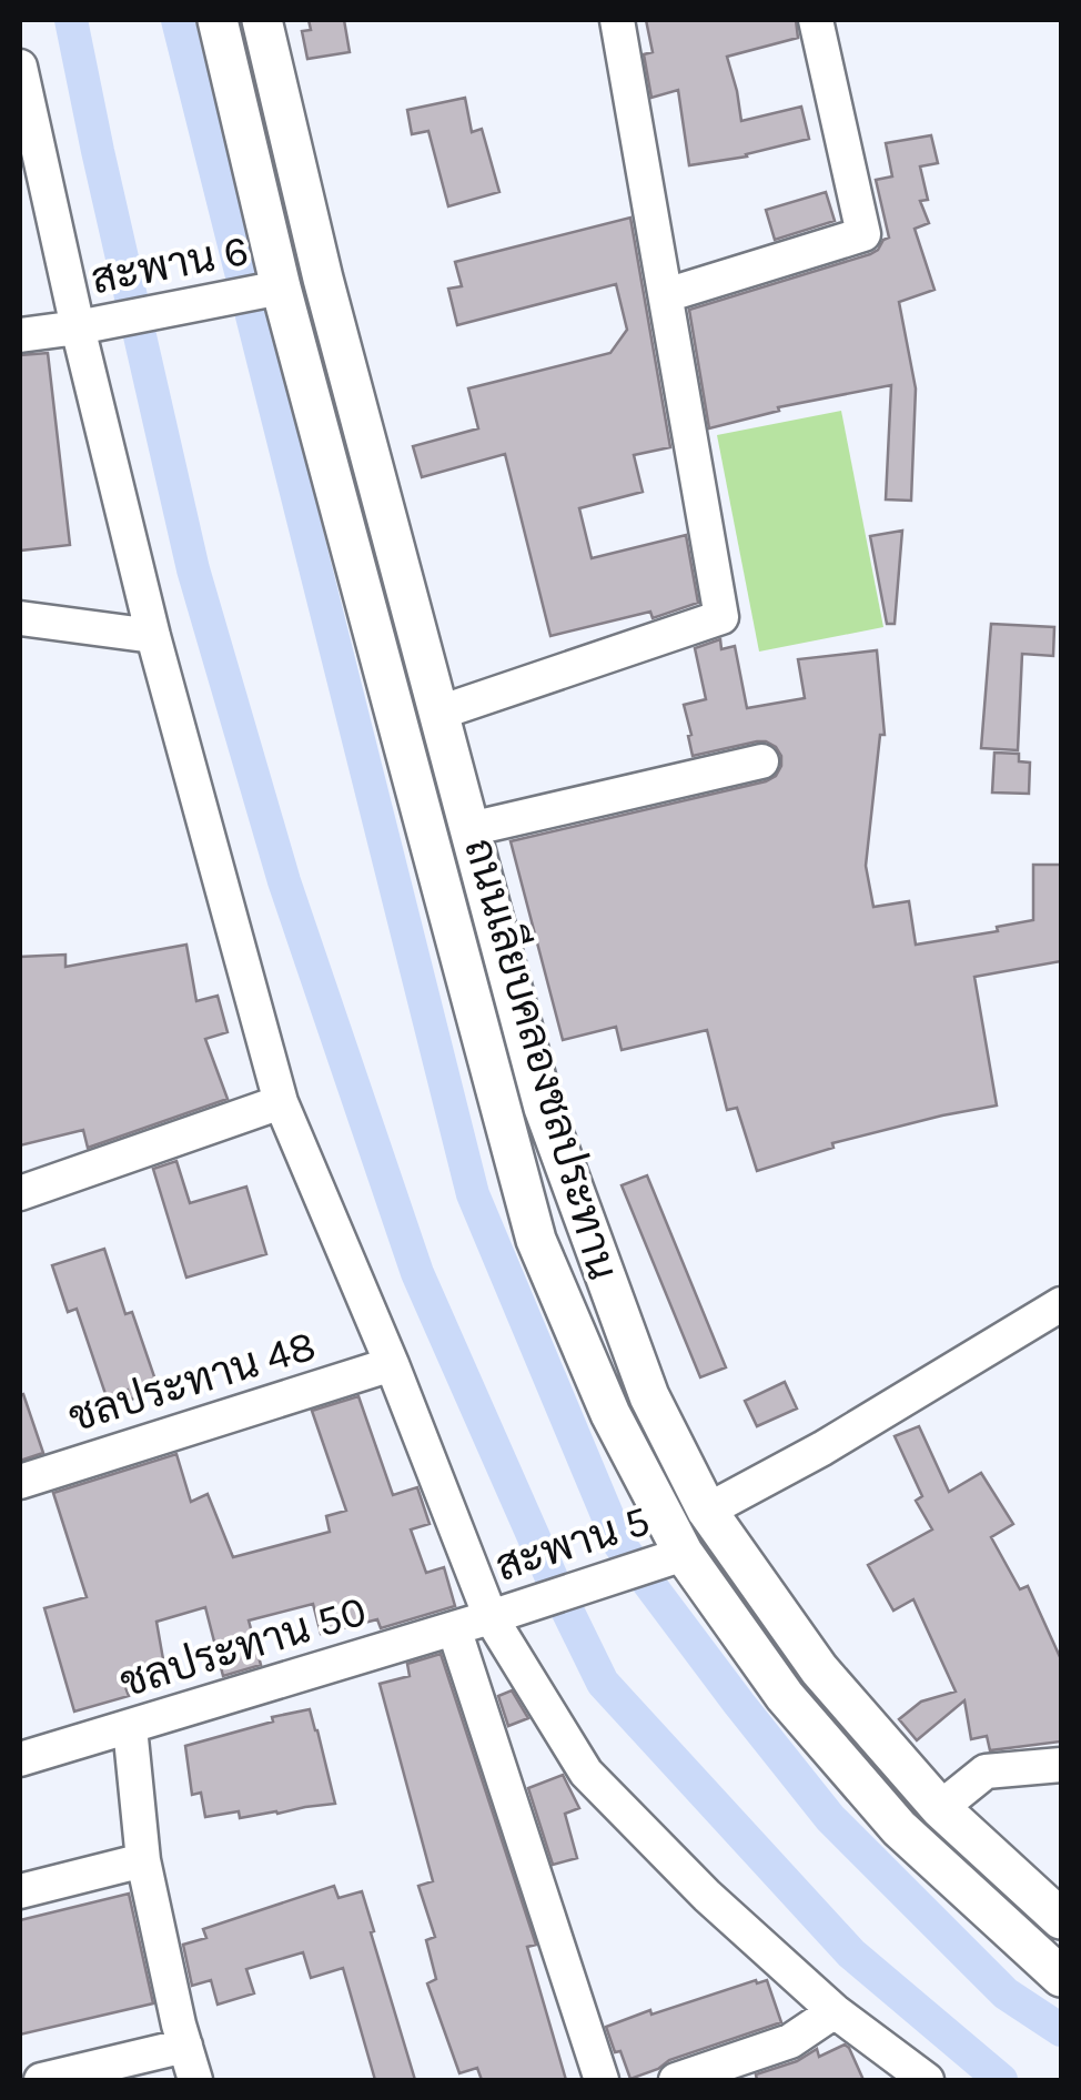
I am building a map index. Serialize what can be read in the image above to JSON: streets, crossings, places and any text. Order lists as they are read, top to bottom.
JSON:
{
  "streets": {
    "street": [
      "สะพาน 6",
      "ถนนเลียบคลองชลประทาน",
      "ชลประทาน 48",
      "สะพาน 5",
      "ชลประทาน 50"
    ]
  },
  "crossings": [
    ["สะพาน 6", "ถนนเลียบคลองชลประทาน"],
    ["ถนนเลียบคลองชลประทาน", "สะพาน 5"],
    ["สะพาน 5", "ชลประทาน 50"]
  ]
}
